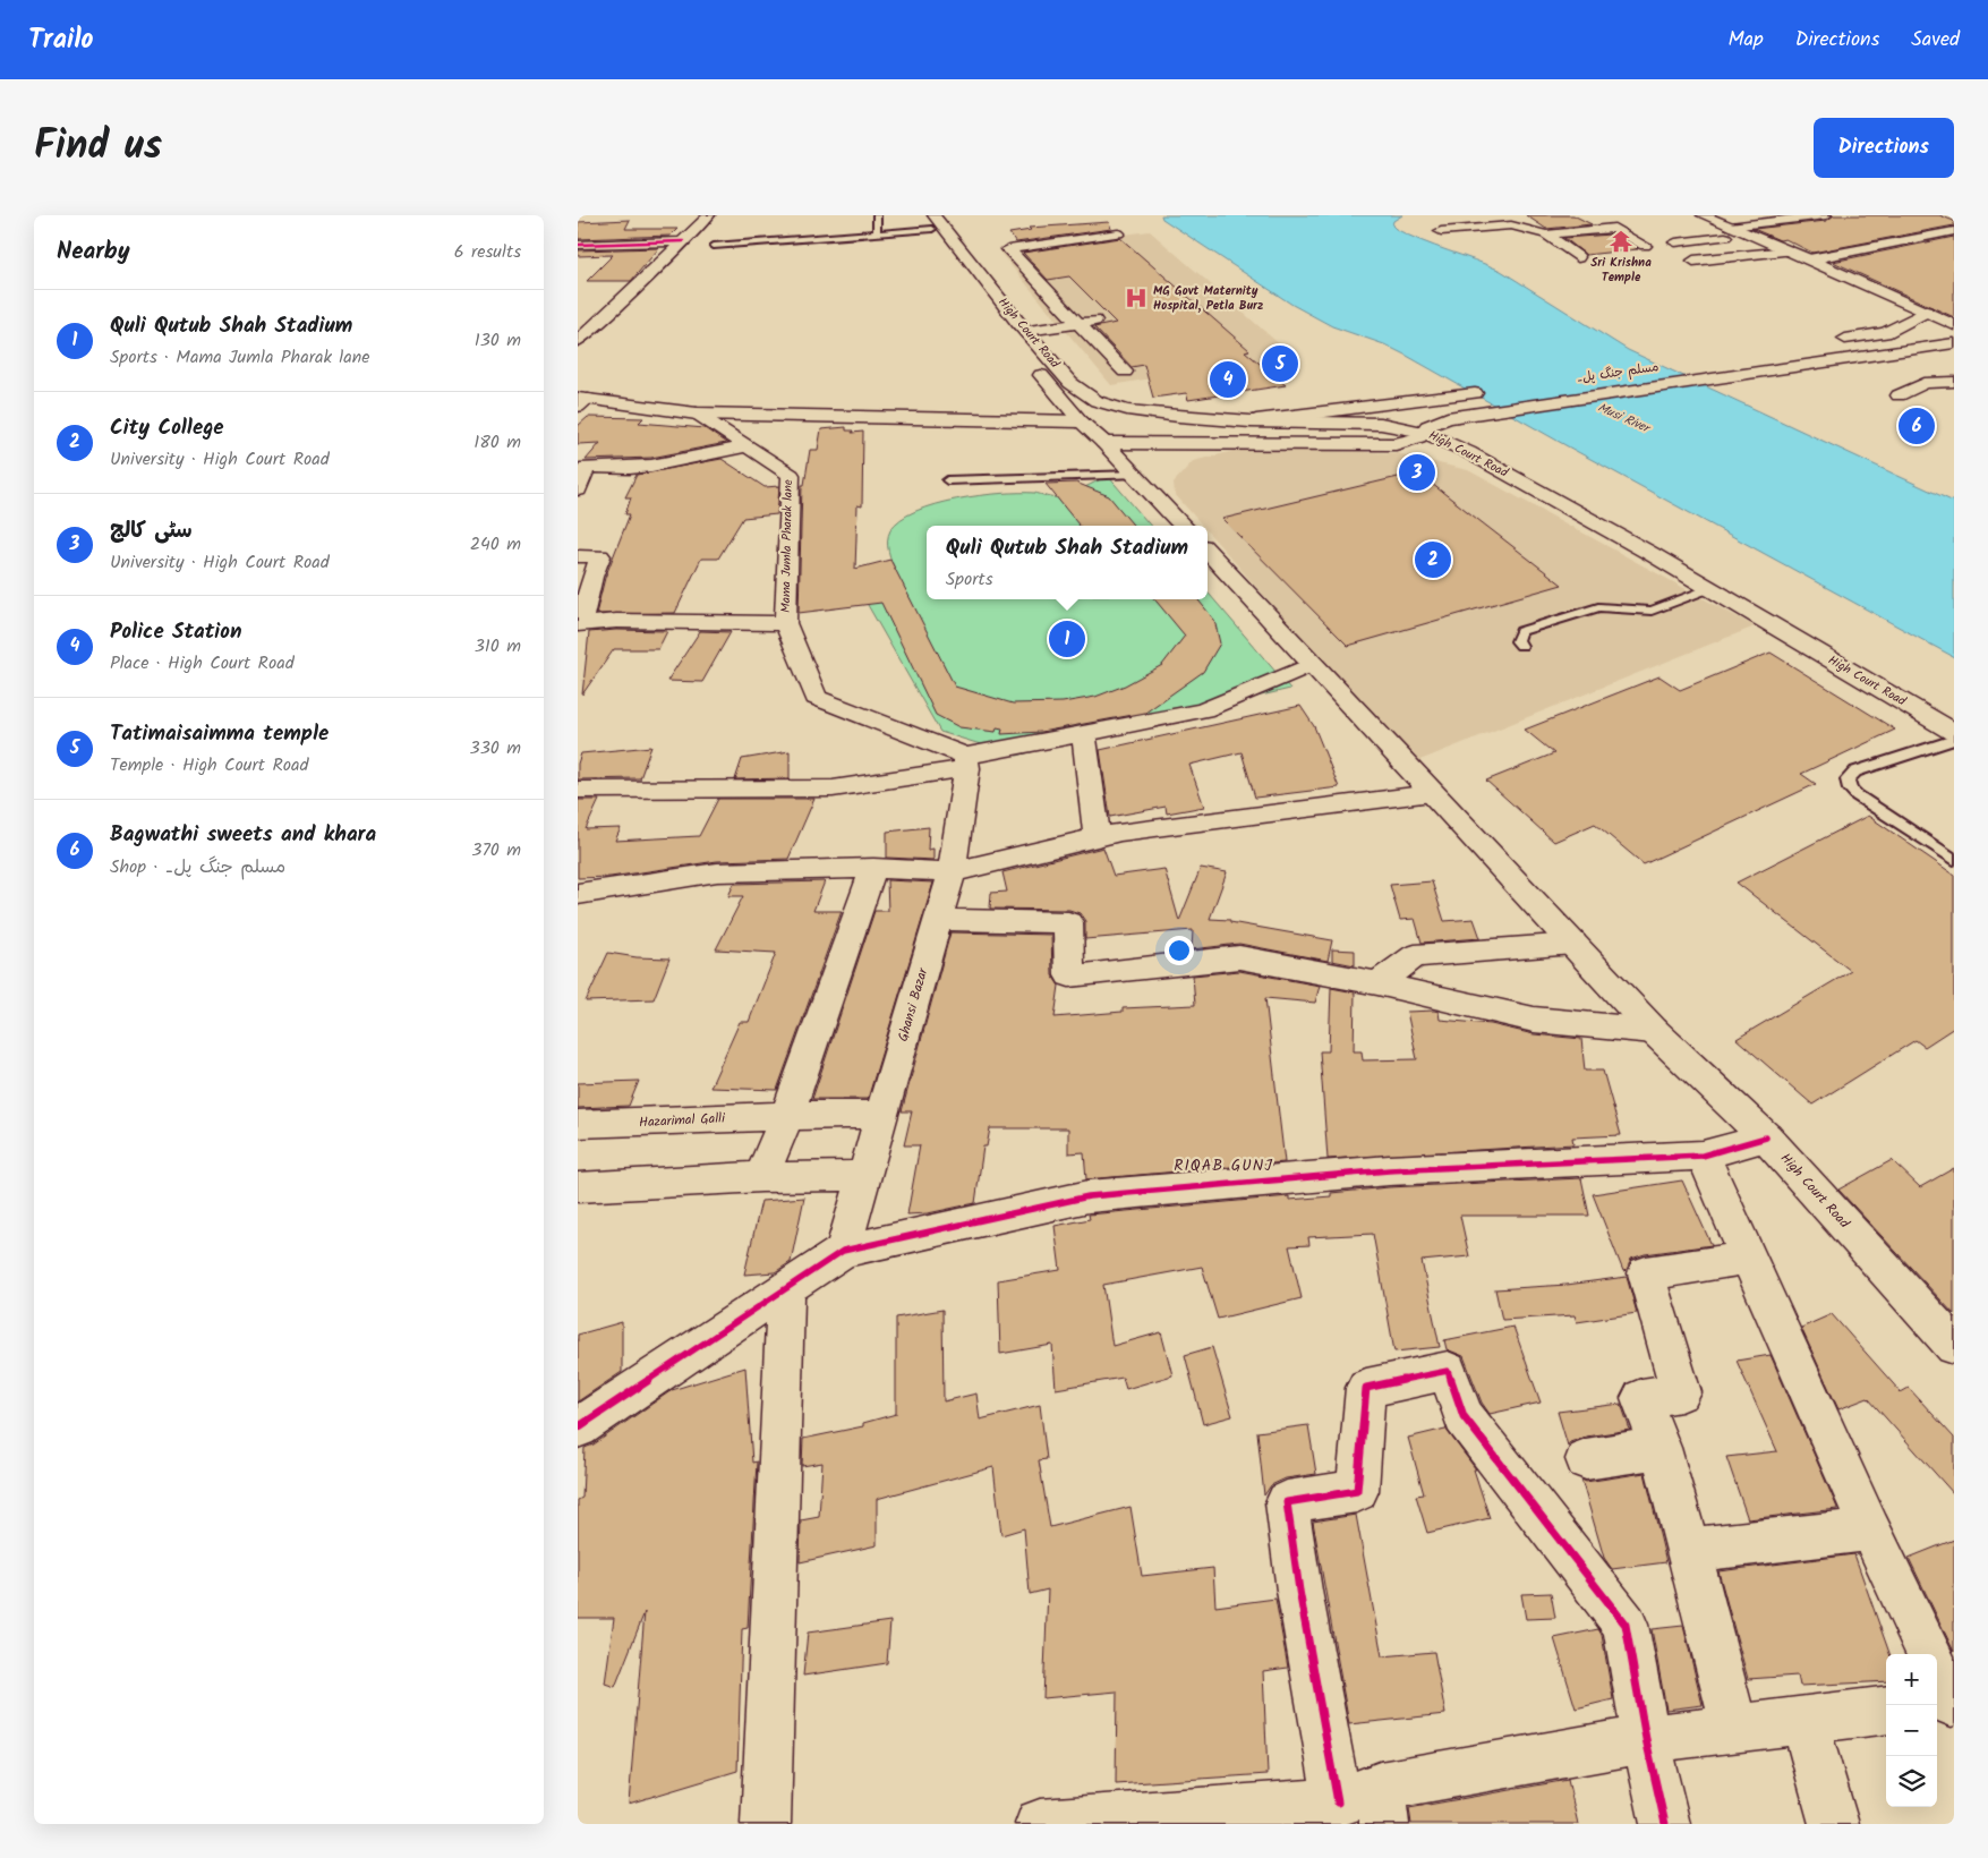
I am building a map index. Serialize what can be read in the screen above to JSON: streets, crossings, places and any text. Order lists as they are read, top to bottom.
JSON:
{
  "streets": {
    "main road": [
      "High Court Road",
      "مسلم جنگ پل۔",
      "Mama Jumla Pharak lane",
      "Ghansi Bazar",
      "Hazarimal Galli"
    ]
  },
  "crossings": [
    ["High Court Road", "مسلم جنگ پل۔"],
    ["Mama Jumla Pharak lane", "Ghansi Bazar"],
    ["Ghansi Bazar", "Hazarimal Galli"]
  ],
  "districts": ["RIQAB GUNJ"],
  "water": ["Musi River"],
  "places": {
    "temple": ["Sri Krishna Temple"],
    "hospital": ["MG Govt Maternity Hospital, Petla Burz"]
  },
  "page": {
    "header": "Trailo",
    "nav": ["Map", "Directions", "Saved"],
    "title": "Find us",
    "buttons": "Directions",
    "heading": ["Nearby", "6 results"],
    "list": [
      {
        "mark": "1",
        "name": "Quli Qutub Shah Stadium",
        "note": "Sports · Mama Jumla Pharak lane",
        "value": "130 m"
      },
      {
        "mark": "2",
        "name": "City College",
        "note": "University · High Court Road",
        "value": "180 m"
      },
      {
        "mark": "3",
        "name": "سٹی کالج",
        "note": "University · High Court Road",
        "value": "240 m"
      },
      {
        "mark": "4",
        "name": "Police Station",
        "note": "Place · High Court Road",
        "value": "310 m"
      },
      {
        "mark": "5",
        "name": "Tatimaisaimma temple",
        "note": "Temple · High Court Road",
        "value": "330 m"
      },
      {
        "mark": "6",
        "name": "Bagwathi sweets and khara",
        "note": "Shop · مسلم جنگ پل۔",
        "value": "370 m"
      }
    ],
    "pins": [
      "5",
      "4",
      "6",
      "3",
      "2",
      "1"
    ],
    "popup": ["Quli Qutub Shah Stadium", "Sports"],
    "map_buttons": ["+", "−"]
  }
}
